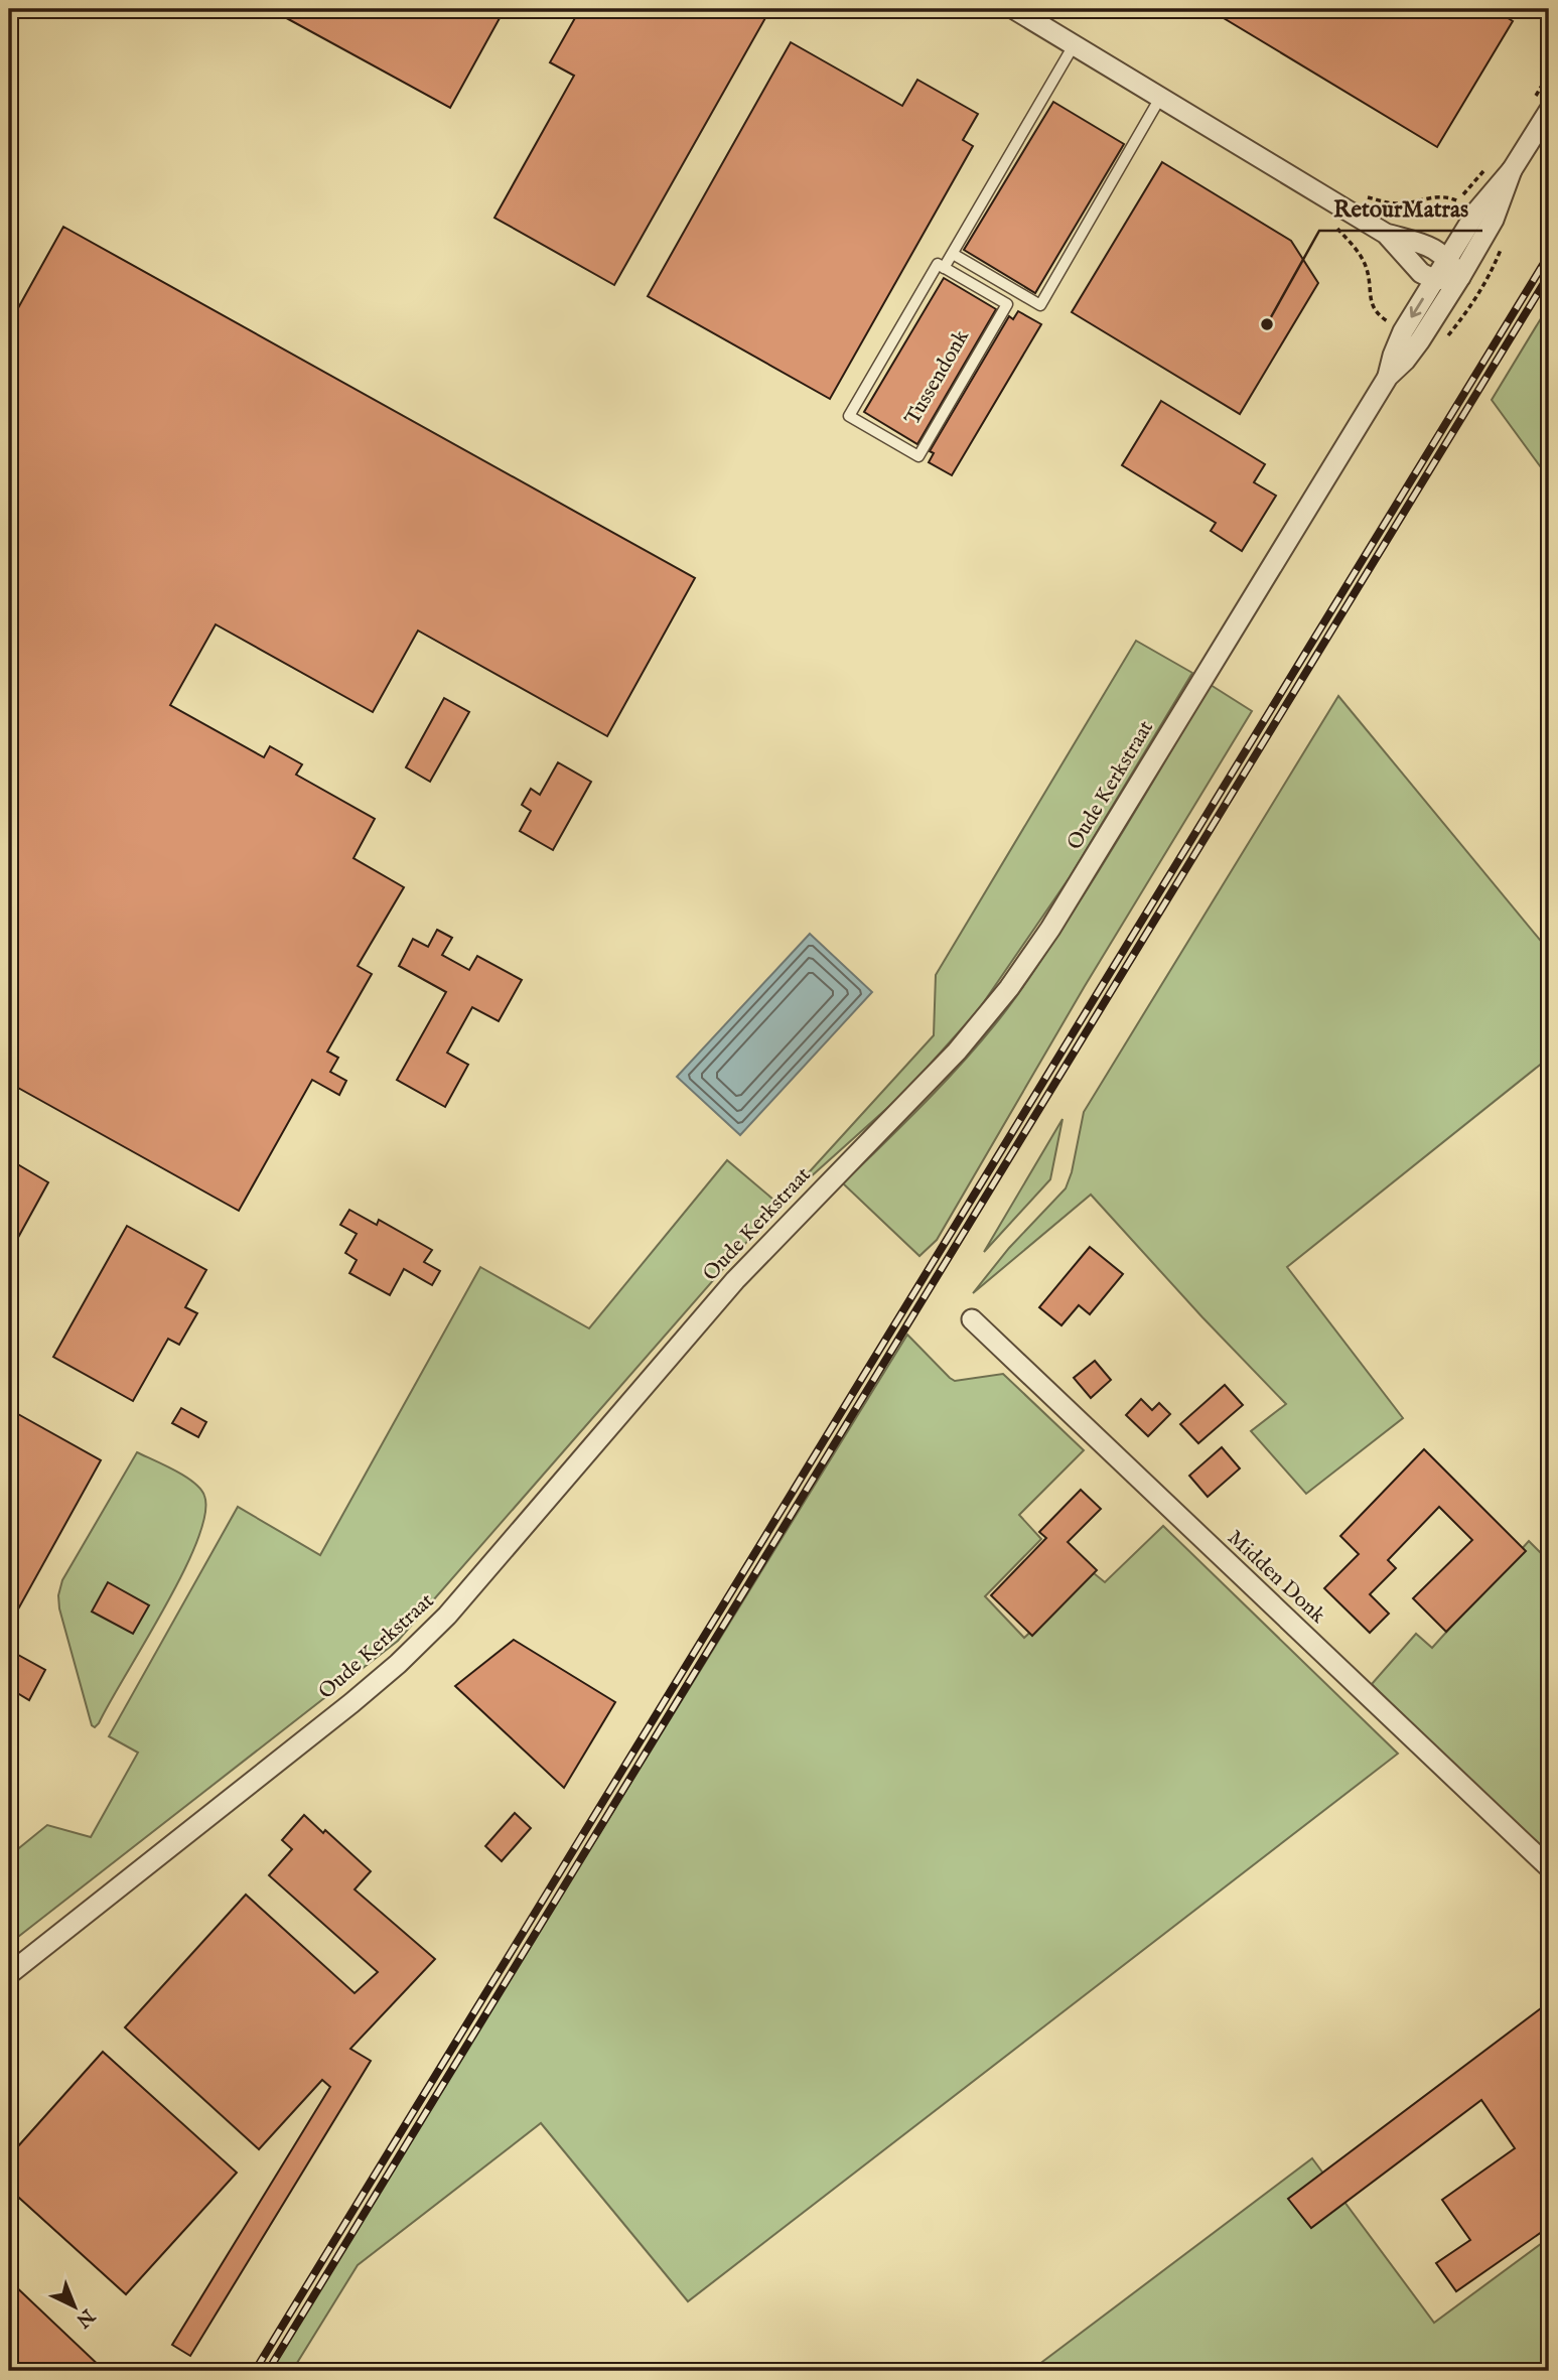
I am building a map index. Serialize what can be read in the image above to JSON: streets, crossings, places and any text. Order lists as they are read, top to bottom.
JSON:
{
  "streets": {
    "street": ["Oude Kerkstraat", "Midden Donk"],
    "lane": ["Tussendonk"]
  },
  "places": ["RetourMatras"],
  "north": "bottom right"
}
